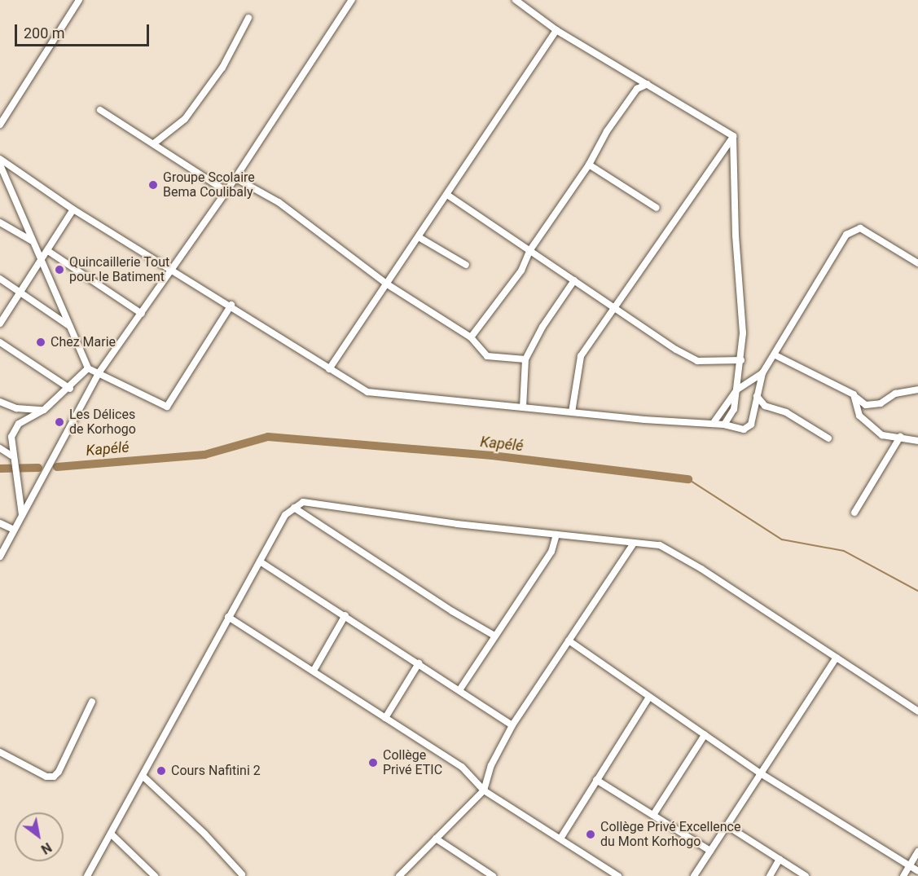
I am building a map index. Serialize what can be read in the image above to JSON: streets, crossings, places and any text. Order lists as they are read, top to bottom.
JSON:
{
  "water": ["Kapélé"],
  "places": [
    "Groupe Scolaire Bema Coulibaly",
    "Quincaillerie Tout pour le Batiment",
    "Chez Marie",
    "Les Délices de Korhogo",
    "Collège Privé ETIC",
    "Cours Nafitini 2",
    "Collège Privé Excellence du Mont Korhogo"
  ],
  "scale_bar": "200 m",
  "north": "bottom right"
}
